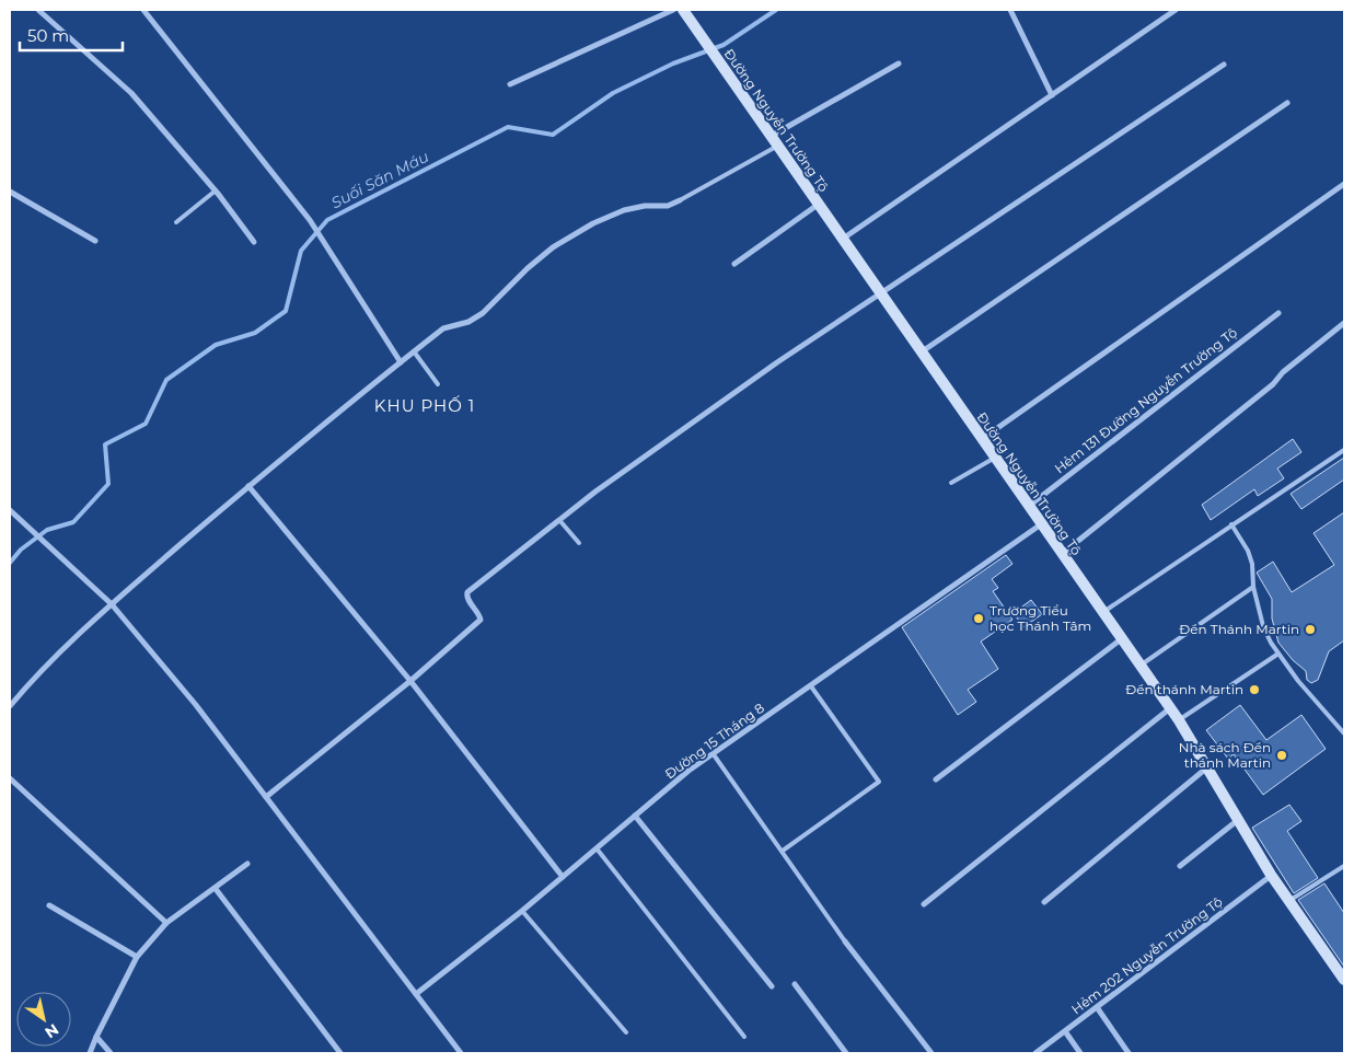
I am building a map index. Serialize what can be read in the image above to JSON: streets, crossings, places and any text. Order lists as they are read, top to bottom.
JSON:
{
  "streets": {
    "main road": ["Đường Nguyễn Trường Tộ"],
    "street": ["Hẻm 131 Đường Nguyễn Trường Tộ", "Đường 15 Tháng 8", "Hẻm 202 Nguyễn Trường Tộ"]
  },
  "crossings": [
    ["Đường Nguyễn Trường Tộ", "Hẻm 131 Đường Nguyễn Trường Tộ"],
    ["Đường Nguyễn Trường Tộ", "Đường 15 Tháng 8"],
    ["Đường Nguyễn Trường Tộ", "Hẻm 202 Nguyễn Trường Tộ"]
  ],
  "districts": ["KHU PHỐ 1"],
  "water": ["Suối Săn Máu"],
  "places": [
    "Trường Tiểu học Thánh Tâm",
    "Đền Thánh Martin",
    "Đền thánh Martin",
    "Nhà sách Đền thánh Martin"
  ],
  "scale_bar": "50 m",
  "north": "bottom right"
}
